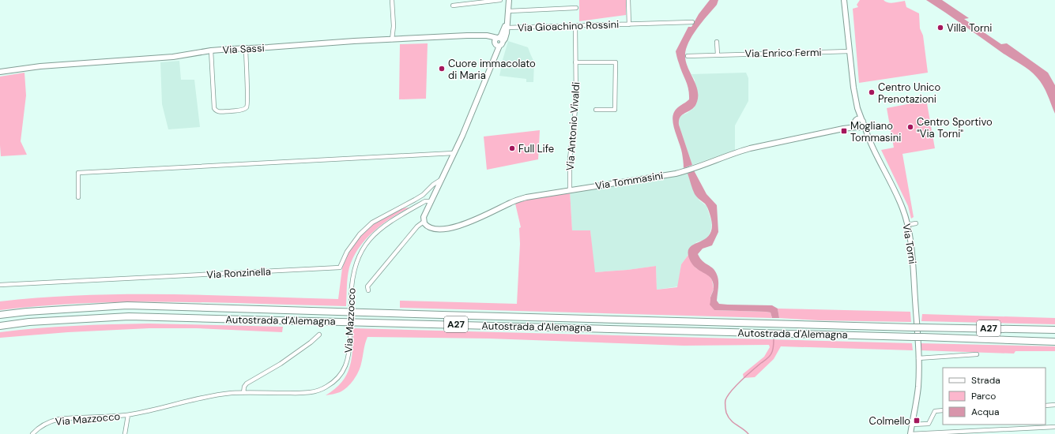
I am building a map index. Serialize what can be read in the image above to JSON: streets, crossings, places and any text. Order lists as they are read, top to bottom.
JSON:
{
  "streets": {
    "highway": ["Autostrada d'Alemagna", "A27"],
    "street": [
      "Via Gioachino Rossini",
      "Via Sassi",
      "Via Enrico Fermi",
      "Via Antonio Vivaldi",
      "Via Tommasini",
      "Via Torni",
      "Via Ronzinella",
      "Via Mazzocco"
    ]
  },
  "crossings": [
    ["Via Gioachino Rossini", "Via Antonio Vivaldi"],
    ["Via Gioachino Rossini", "Via Ronzinella"],
    ["Via Sassi", "Via Ronzinella"],
    ["Via Enrico Fermi", "Via Torni"],
    ["Via Antonio Vivaldi", "Via Tommasini"],
    ["Via Tommasini", "Via Torni"],
    ["Via Tommasini", "Via Ronzinella"],
    ["Via Ronzinella", "Via Mazzocco"]
  ],
  "places": {
    "other": [
      "Villa Torni",
      "Cuore immacolato di Maria",
      "Centro Unico Prenotazioni",
      "Centro Sportivo \"Via Torni\"",
      "Full Life"
    ],
    "transit": ["Mogliano Tommasini", "Colmello"]
  },
  "legend": ["Strada", "Parco", "Acqua"]
}
